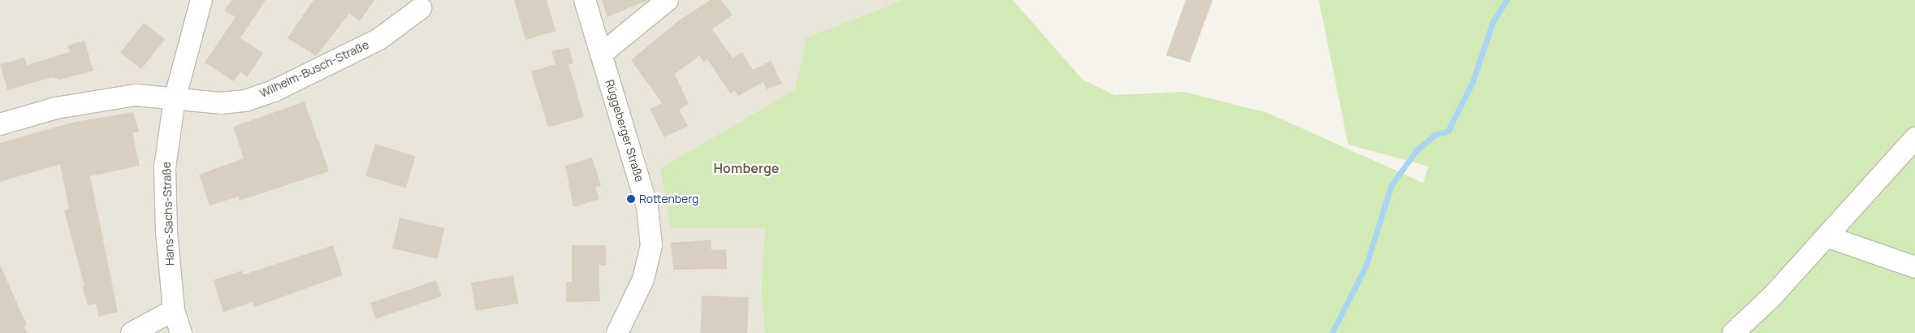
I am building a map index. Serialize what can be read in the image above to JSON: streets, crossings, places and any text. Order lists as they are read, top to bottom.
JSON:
{
  "streets": {
    "street": ["Wilhelm-Busch-Straße", "Rüggeberger Straße", "Hans-Sachs-Straße"]
  },
  "crossings": [
    ["Wilhelm-Busch-Straße", "Hans-Sachs-Straße"]
  ],
  "districts": ["Homberge"],
  "places": ["Rottenberg"]
}
